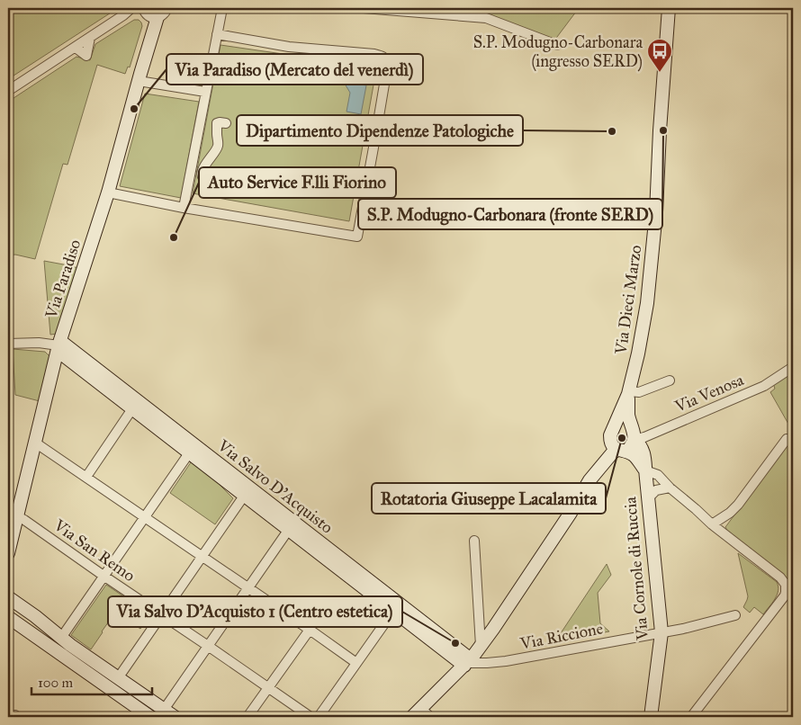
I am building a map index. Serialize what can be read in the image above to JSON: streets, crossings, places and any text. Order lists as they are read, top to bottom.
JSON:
{
  "streets": {
    "street": [
      "Via Paradiso",
      "Via Dieci Marzo",
      "Via Venosa",
      "Via Salvo D'Acquisto",
      "Via San Remo",
      "Via Cornole di Ruccia",
      "Via Riccione"
    ]
  },
  "crossings": [
    ["Via Paradiso", "Via Salvo D'Acquisto"],
    ["Via Paradiso", "Via San Remo"],
    ["Via Dieci Marzo", "Via Venosa"],
    ["Via Dieci Marzo", "Via Salvo D'Acquisto"],
    ["Via Dieci Marzo", "Via Cornole di Ruccia"],
    ["Via Dieci Marzo", "Via Riccione"],
    ["Via Venosa", "Via Cornole di Ruccia"],
    ["Via Salvo D'Acquisto", "Via Riccione"],
    ["Via Cornole di Ruccia", "Via Riccione"]
  ],
  "places": {
    "bus stop": ["S.P. Modugno-Carbonara (ingresso SERD)"],
    "other": [
      "Via Paradiso (Mercato del venerdì)",
      "S.P. Modugno-Carbonara (fronte SERD)",
      "Dipartimento Dipendenze Patologiche",
      "Auto Service F.lli Fiorino",
      "Rotatoria Giuseppe Lacalamita",
      "Via Salvo D’Acquisto 1 (Centro estetica)"
    ]
  },
  "scale_bar": "100 m"
}
